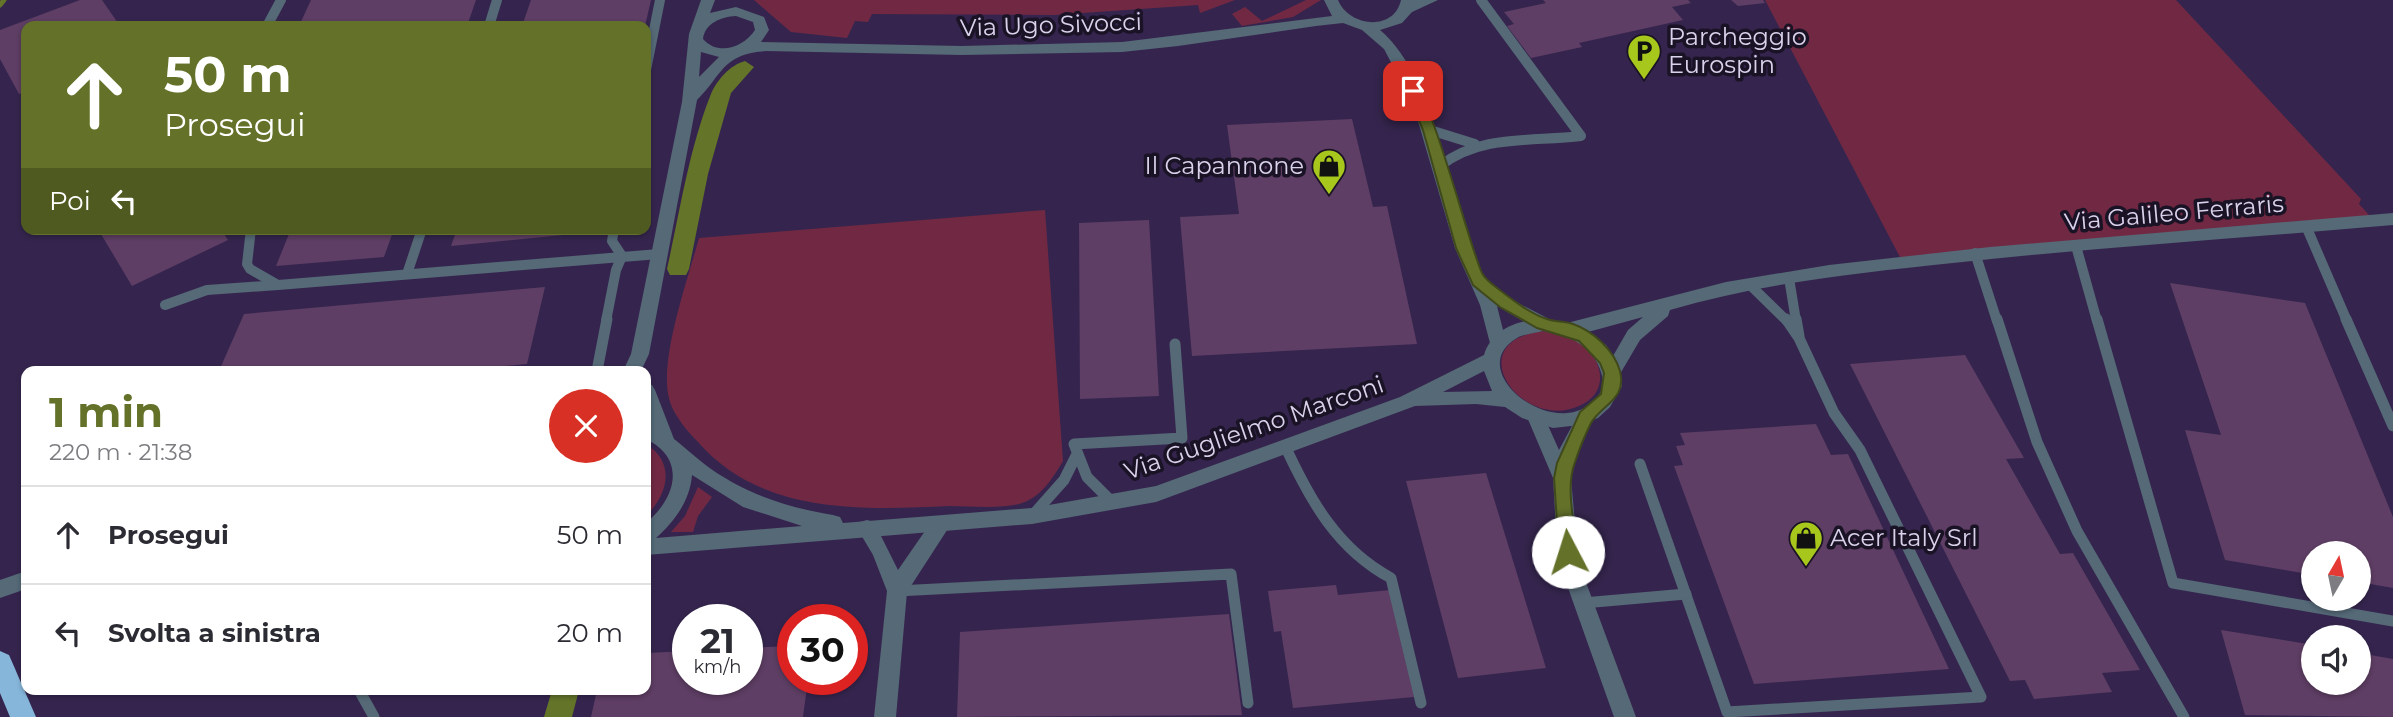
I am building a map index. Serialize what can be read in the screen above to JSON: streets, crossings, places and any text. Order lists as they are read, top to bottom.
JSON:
{
  "streets": {
    "street": ["Via Ugo Sivocci", "Via Galileo Ferraris", "Via Guglielmo Marconi"]
  },
  "places": {
    "parking": ["Parcheggio Eurospin"],
    "shop": ["Il Capannone", "Acer Italy Srl"]
  },
  "north": "top",
  "page": {
    "turn": ["50 m", "Prosegui"],
    "then": "Poi",
    "heading": ["1 min", "220 m · 21:38"],
    "list": [
      {
        "name": "Prosegui",
        "value": "50 m"
      },
      {
        "name": "Svolta a sinistra",
        "value": "20 m"
      }
    ],
    "speed": "21 km/h",
    "limit": "30"
  }
}
